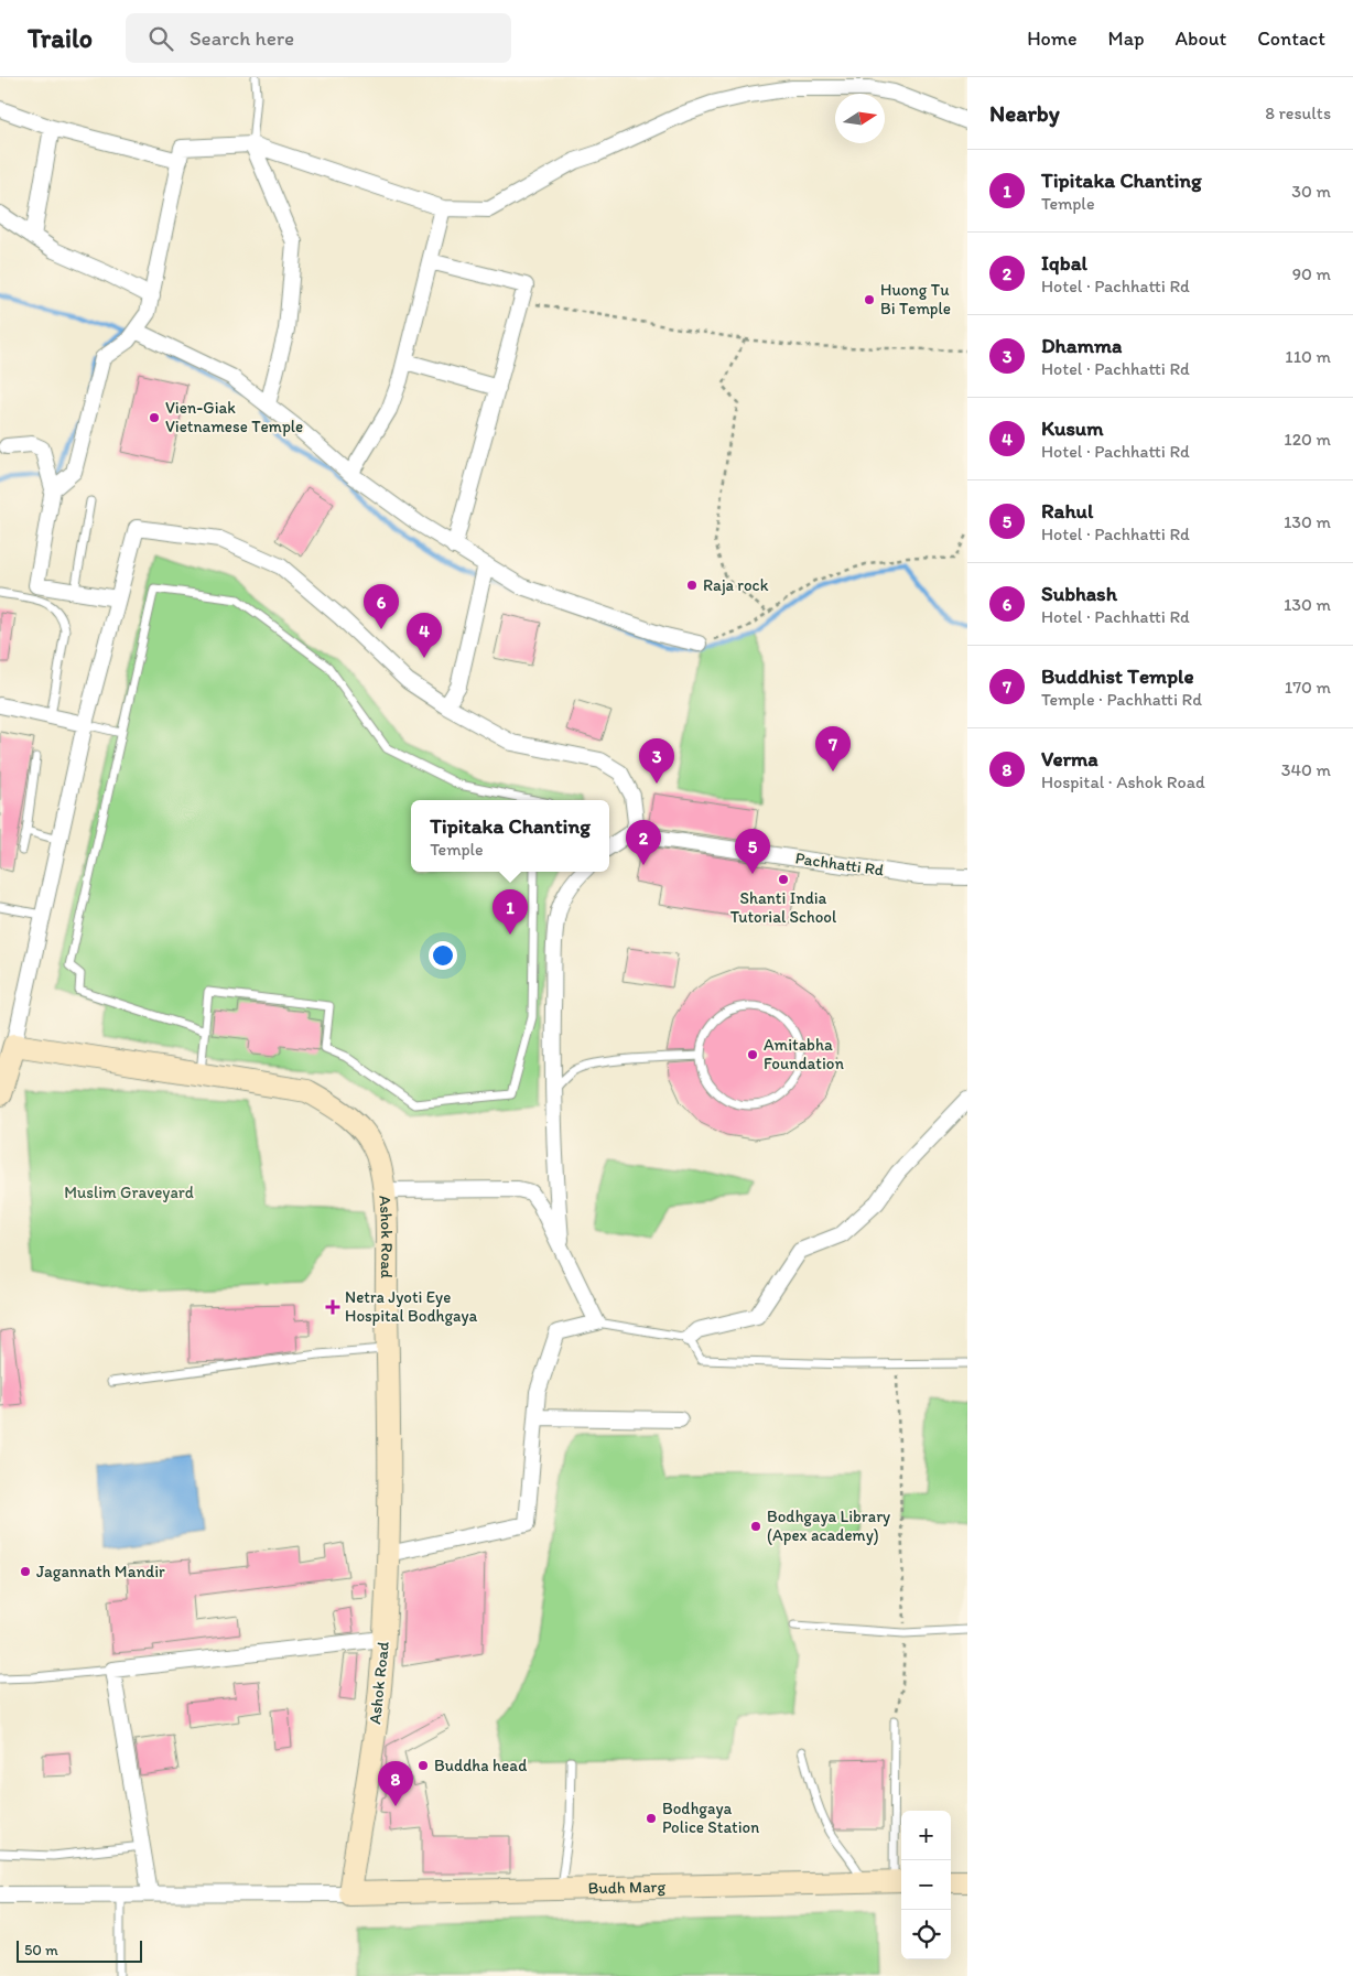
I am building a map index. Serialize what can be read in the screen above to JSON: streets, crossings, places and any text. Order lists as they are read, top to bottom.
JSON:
{
  "streets": {
    "street": ["Pachhatti Rd", "Ashok Road", "Budh Marg"]
  },
  "crossings": [
    ["Ashok Road", "Budh Marg"]
  ],
  "parks": ["Muslim Graveyard"],
  "places": {
    "other": [
      "Huong Tu Bi Temple",
      "Vien-Giak Vietnamese Temple",
      "Raja rock",
      "Shanti India Tutorial School",
      "Amitabha Foundation",
      "Bodhgaya Library (Apex academy)",
      "Jagannath Mandir",
      "Buddha head",
      "Bodhgaya Police Station"
    ],
    "health": ["Netra Jyoti Eye Hospital Bodhgaya"]
  },
  "scale_bar": "50 m",
  "north": "right",
  "page": {
    "header": "Trailo",
    "search": "Search here",
    "nav": [
      "Home",
      "Map",
      "About",
      "Contact"
    ],
    "heading": ["Nearby", "8 results"],
    "list": [
      {
        "mark": "1",
        "name": "Tipitaka Chanting",
        "note": "Temple",
        "value": "30 m"
      },
      {
        "mark": "2",
        "name": "Iqbal",
        "note": "Hotel · Pachhatti Rd",
        "value": "90 m"
      },
      {
        "mark": "3",
        "name": "Dhamma",
        "note": "Hotel · Pachhatti Rd",
        "value": "110 m"
      },
      {
        "mark": "4",
        "name": "Kusum",
        "note": "Hotel · Pachhatti Rd",
        "value": "120 m"
      },
      {
        "mark": "5",
        "name": "Rahul",
        "note": "Hotel · Pachhatti Rd",
        "value": "130 m"
      },
      {
        "mark": "6",
        "name": "Subhash",
        "note": "Hotel · Pachhatti Rd",
        "value": "130 m"
      },
      {
        "mark": "7",
        "name": "Buddhist Temple",
        "note": "Temple · Pachhatti Rd",
        "value": "170 m"
      },
      {
        "mark": "8",
        "name": "Verma",
        "note": "Hospital · Ashok Road",
        "value": "340 m"
      }
    ],
    "pins": [
      "6",
      "4",
      "7",
      "3",
      "2",
      "5",
      "1",
      "8"
    ],
    "popup": ["Tipitaka Chanting", "Temple"],
    "map_buttons": ["+", "−"],
    "scale": "50 m"
  }
}
